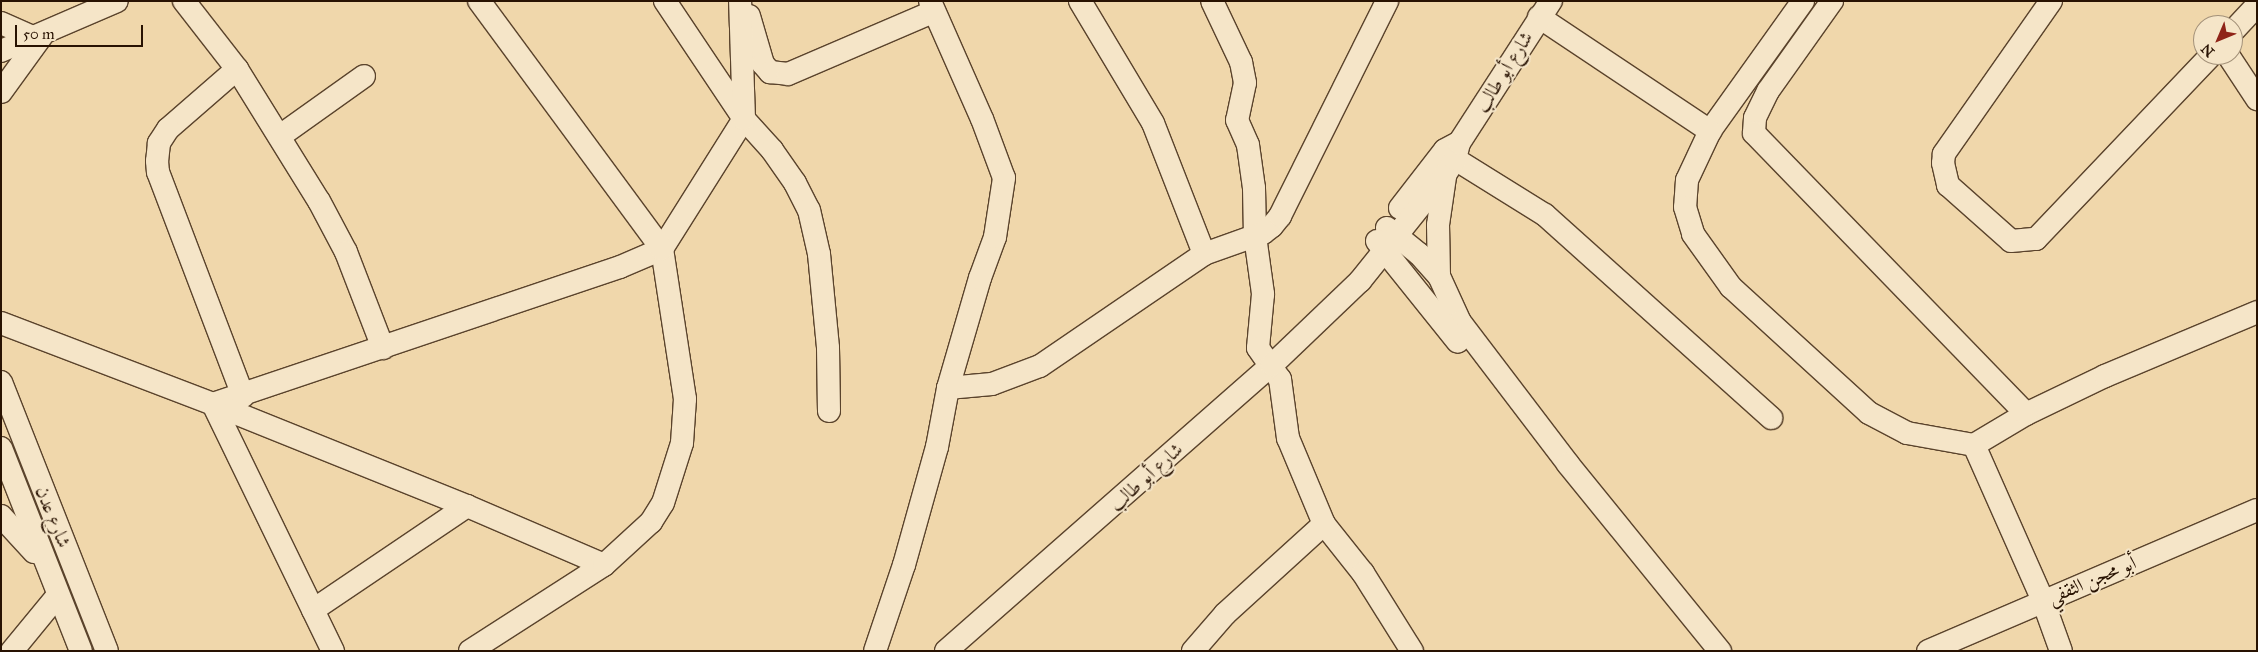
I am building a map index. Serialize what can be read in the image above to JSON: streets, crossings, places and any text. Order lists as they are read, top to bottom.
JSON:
{
  "streets": {
    "street": ["شارع أبو طالب", "شارع عدن", "أبو محجن الثقفي"]
  },
  "scale_bar": "50 m",
  "north": "bottom left"
}
